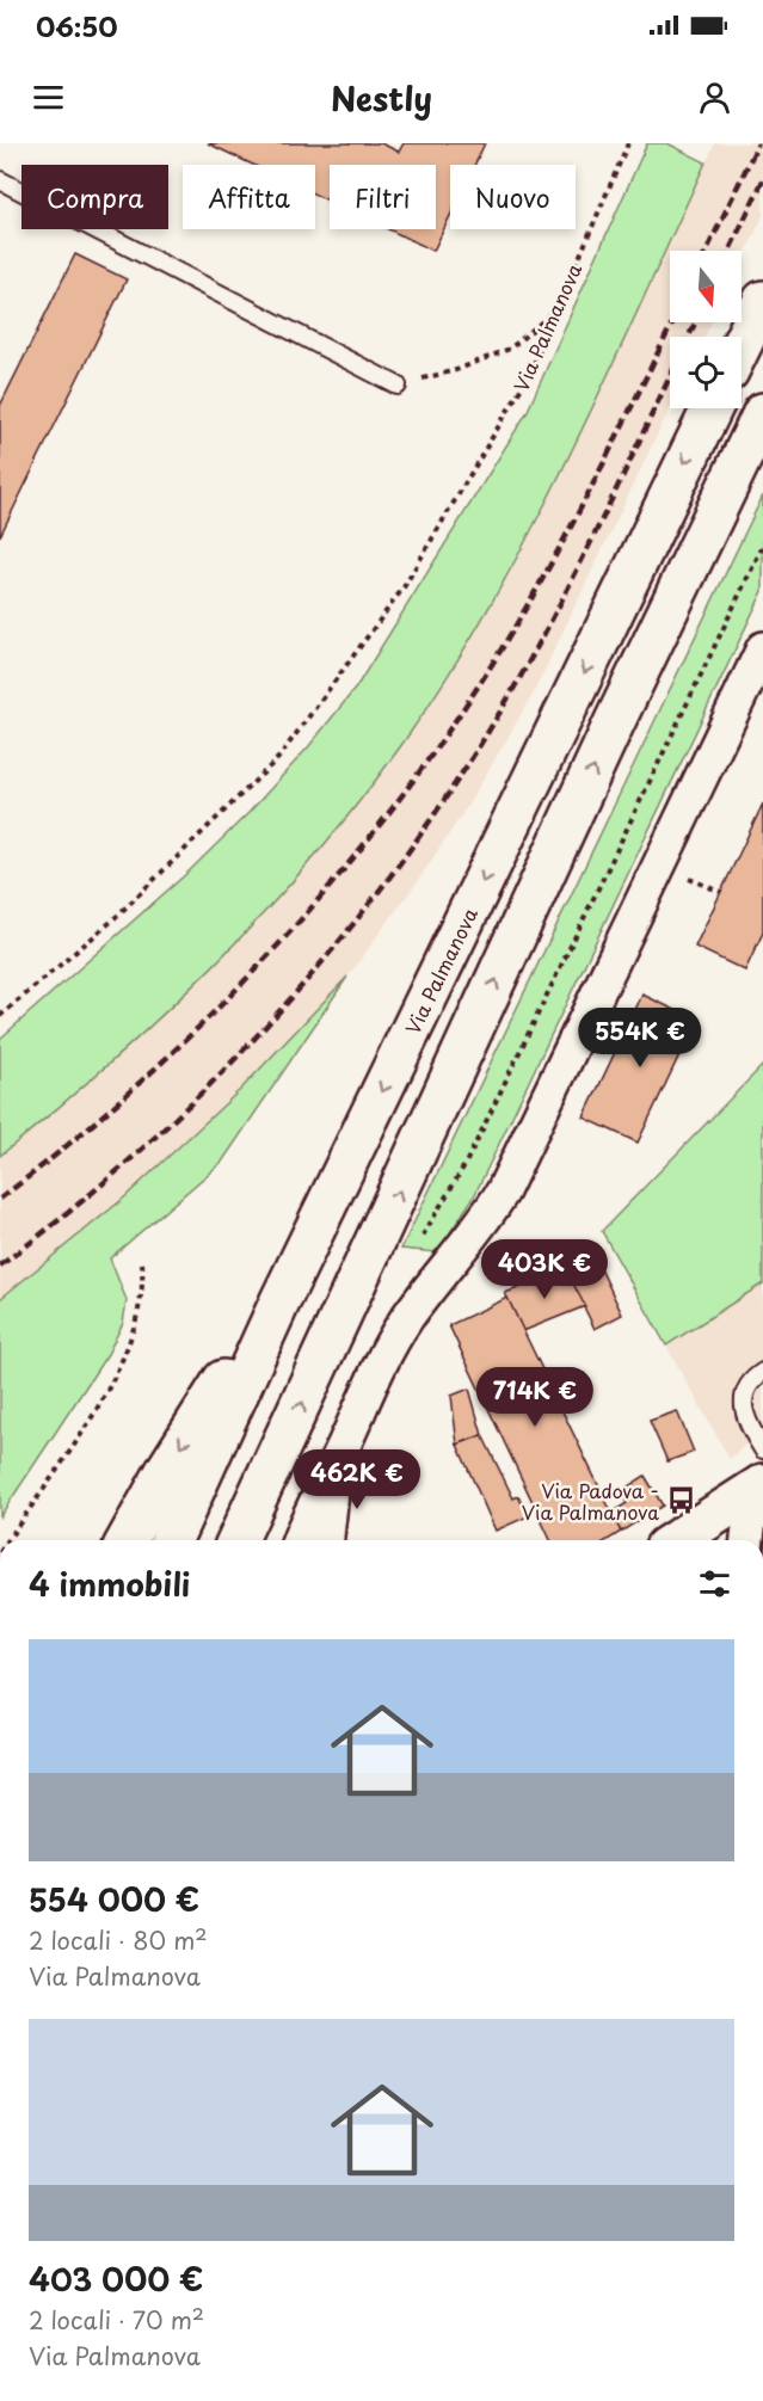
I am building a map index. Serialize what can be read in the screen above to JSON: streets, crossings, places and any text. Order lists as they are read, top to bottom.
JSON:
{
  "streets": {
    "main road": ["Via Palmanova"]
  },
  "places": {
    "bus stop": ["Via Padova - Via Palmanova"]
  },
  "north": "bottom",
  "page": {
    "status": "06:50",
    "header": "Nestly",
    "chip": [
      "Compra",
      "Affitta",
      "Filtri",
      "Nuovo"
    ],
    "price": [
      "554K €",
      "403K €",
      "714K €",
      "462K €"
    ],
    "heading": "4 immobili",
    "list": [
      {
        "name": "554 000 €",
        "note": "2 locali · 80 m² · Via Palmanova"
      },
      {
        "name": "403 000 €",
        "note": "2 locali · 70 m² · Via Palmanova"
      }
    ]
  }
}
